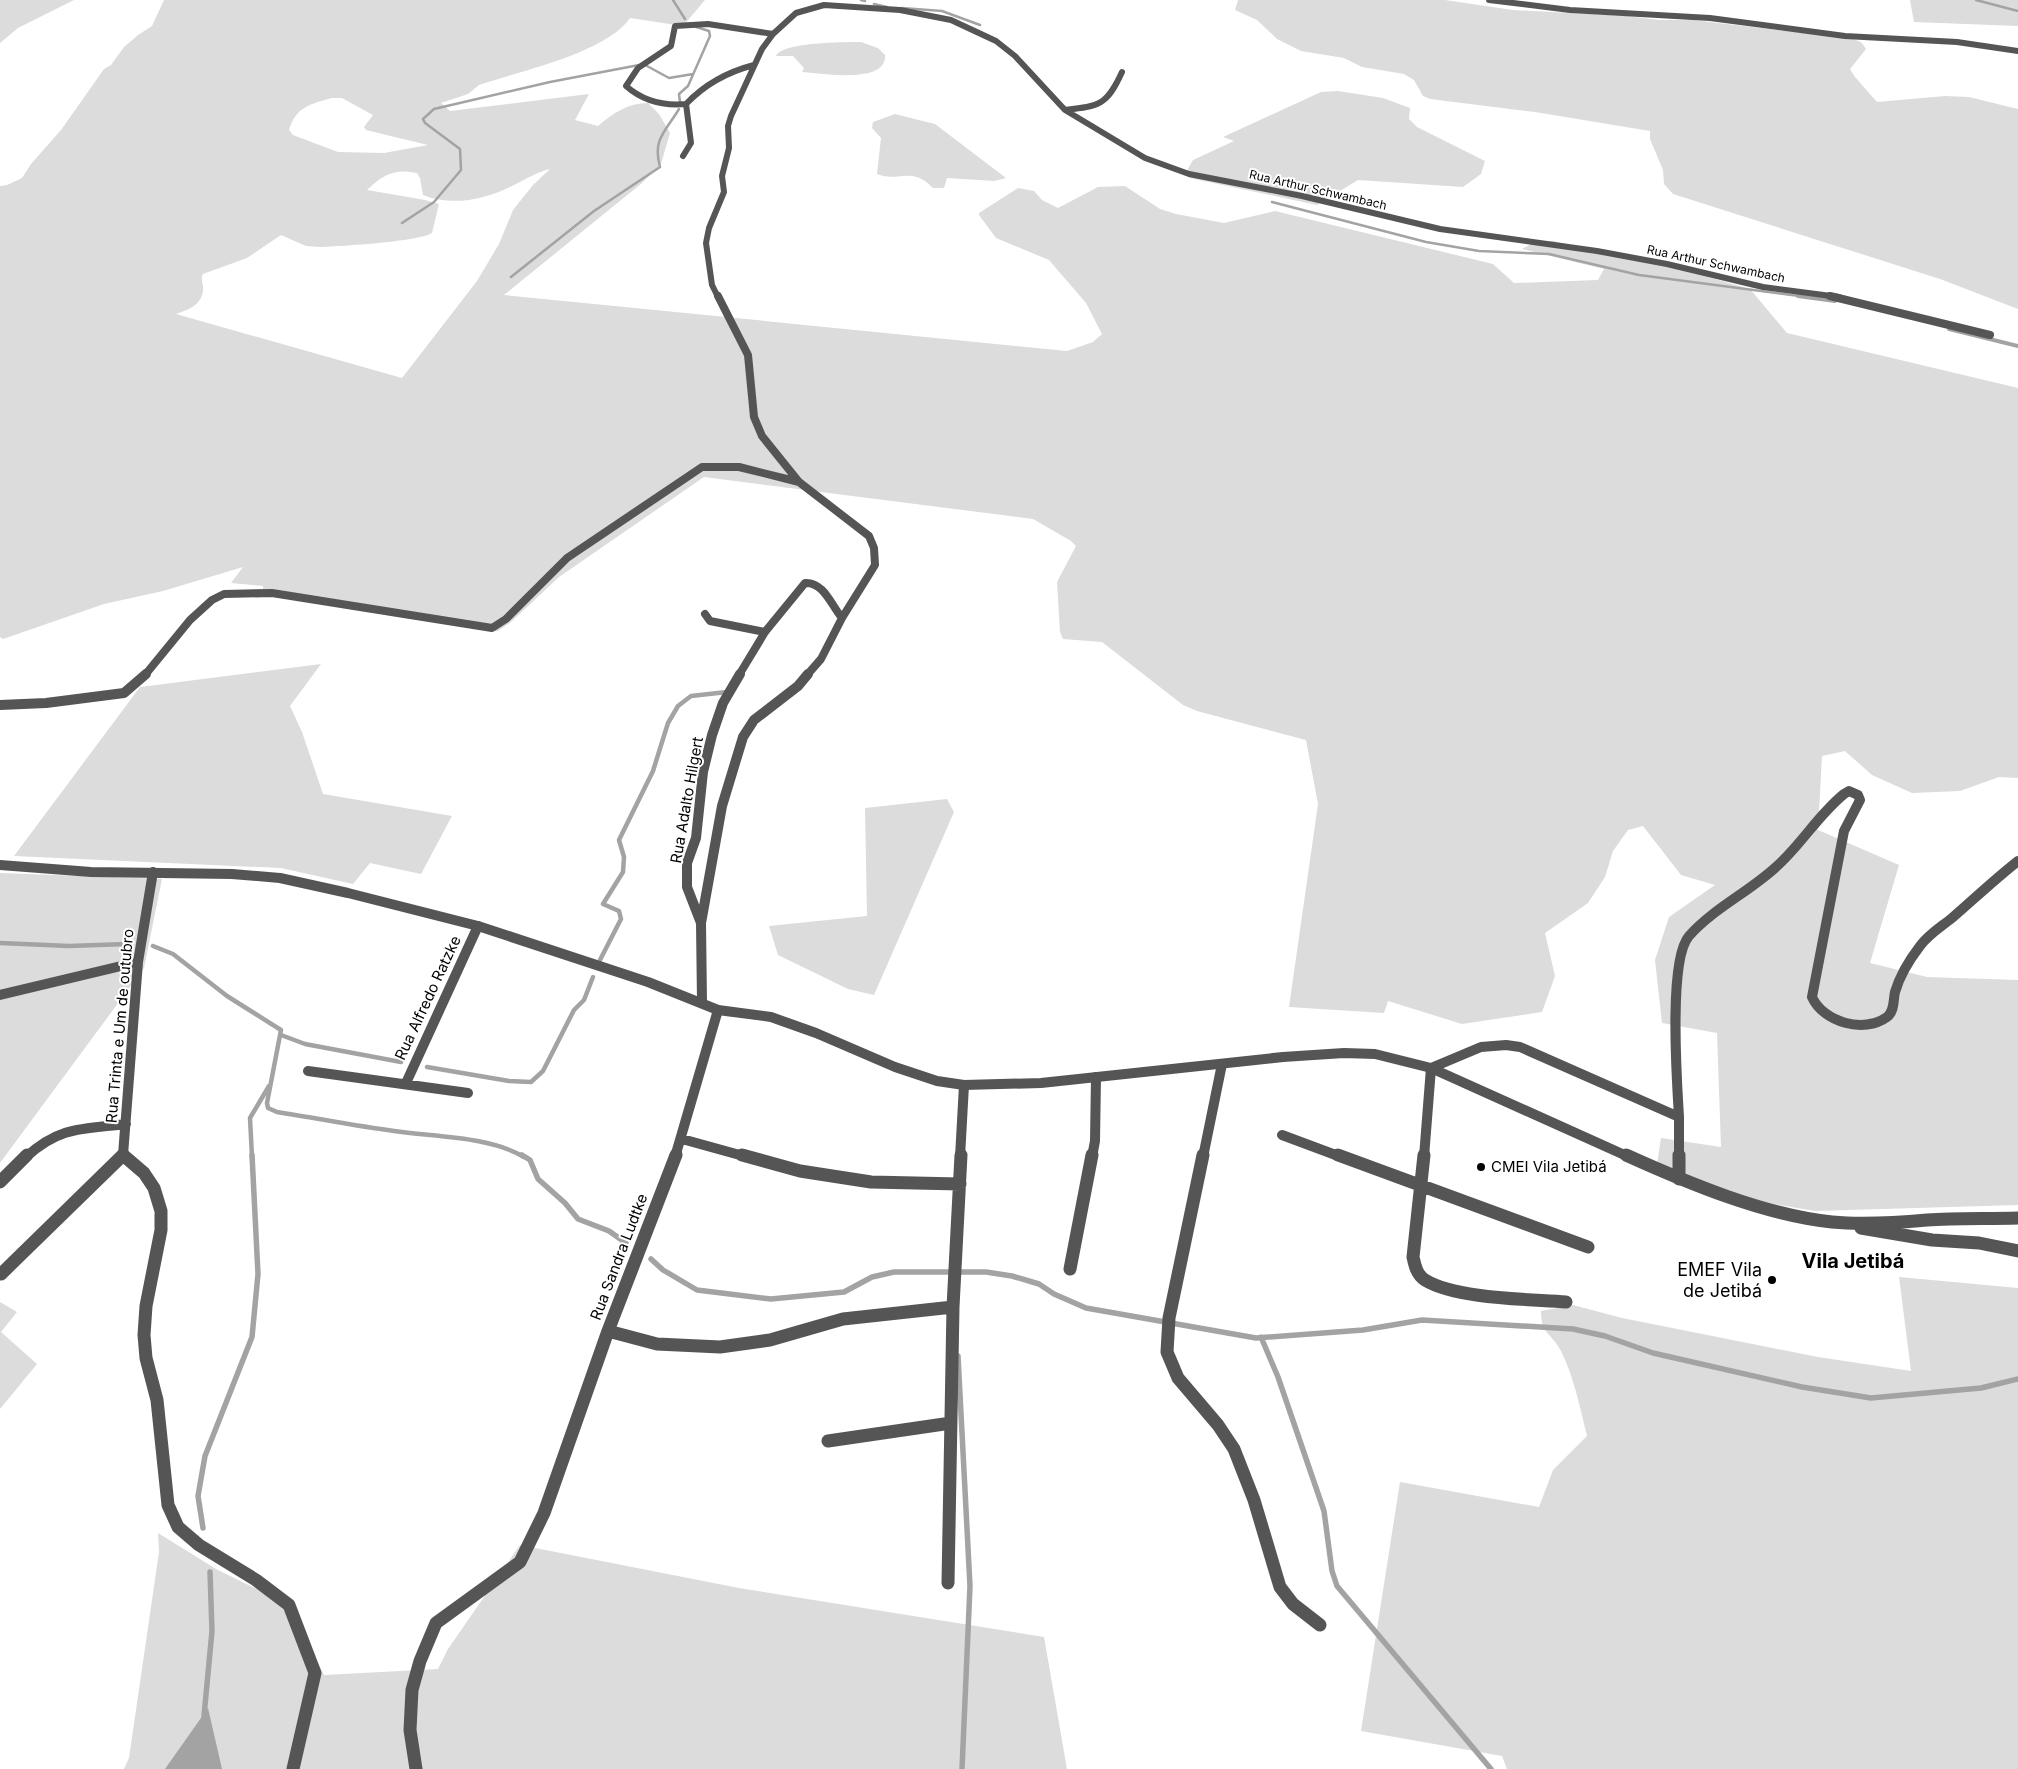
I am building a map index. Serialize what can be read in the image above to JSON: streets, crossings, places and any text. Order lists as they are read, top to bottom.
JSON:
{
  "streets": {
    "street": [
      "Rua Arthur Schwambach",
      "Rua Adalto Hilgert",
      "Rua Alfredo Ratzke",
      "Rua Trinta e Um de outubro",
      "Rua Sandra Ludtke"
    ]
  },
  "districts": ["Vila Jetibá"],
  "places": ["CMEI Vila Jetibá", "EMEF Vila de Jetibá"]
}
